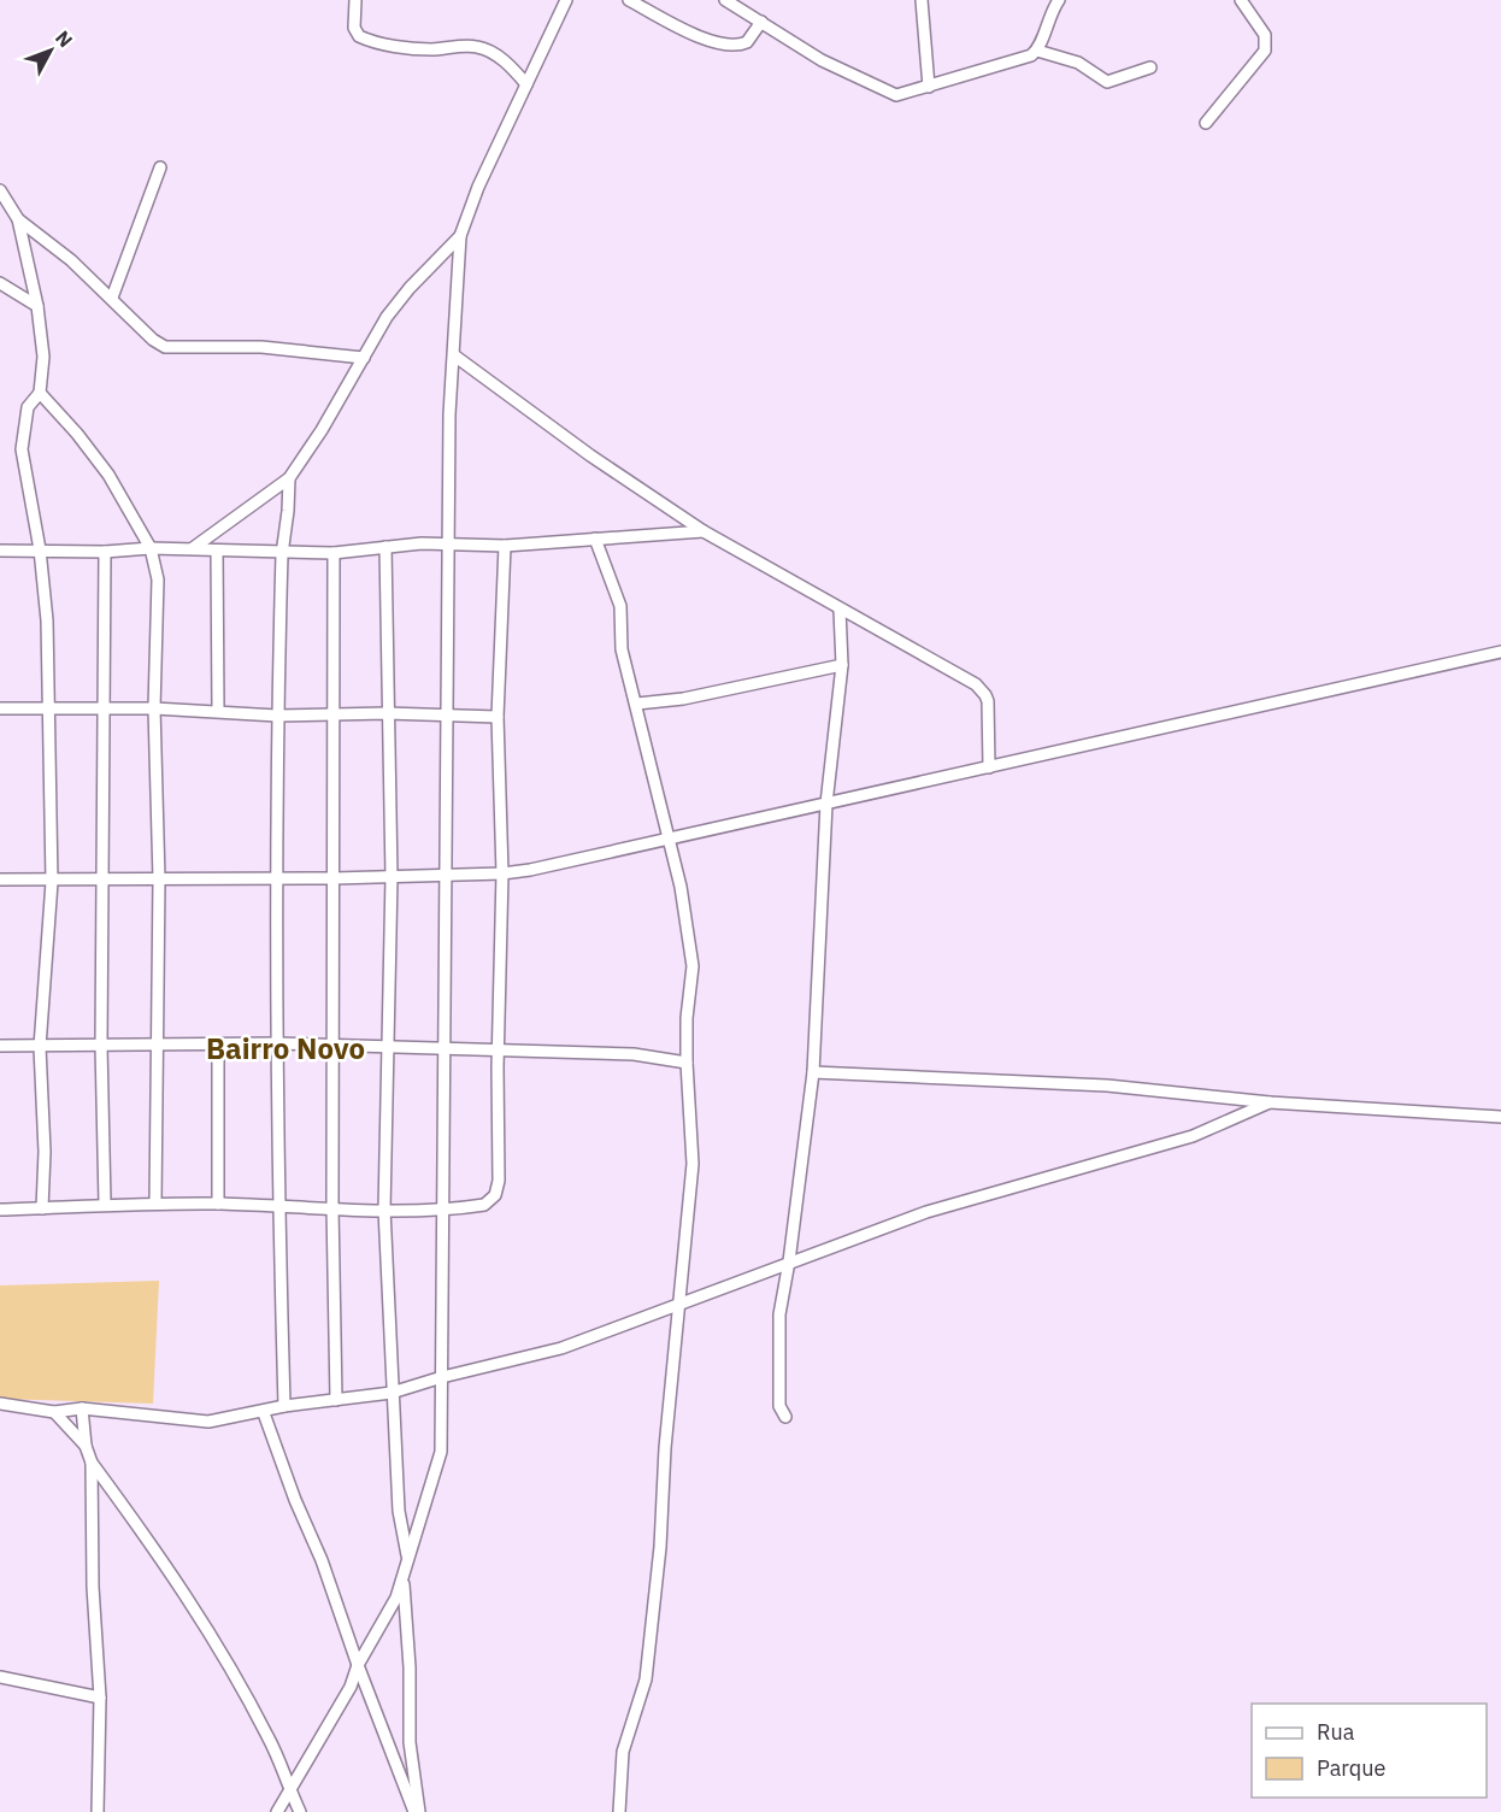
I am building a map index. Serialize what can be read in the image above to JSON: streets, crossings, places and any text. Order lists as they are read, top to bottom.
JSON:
{
  "districts": ["Bairro Novo"],
  "legend": ["Rua", "Parque"],
  "north": "top right"
}
